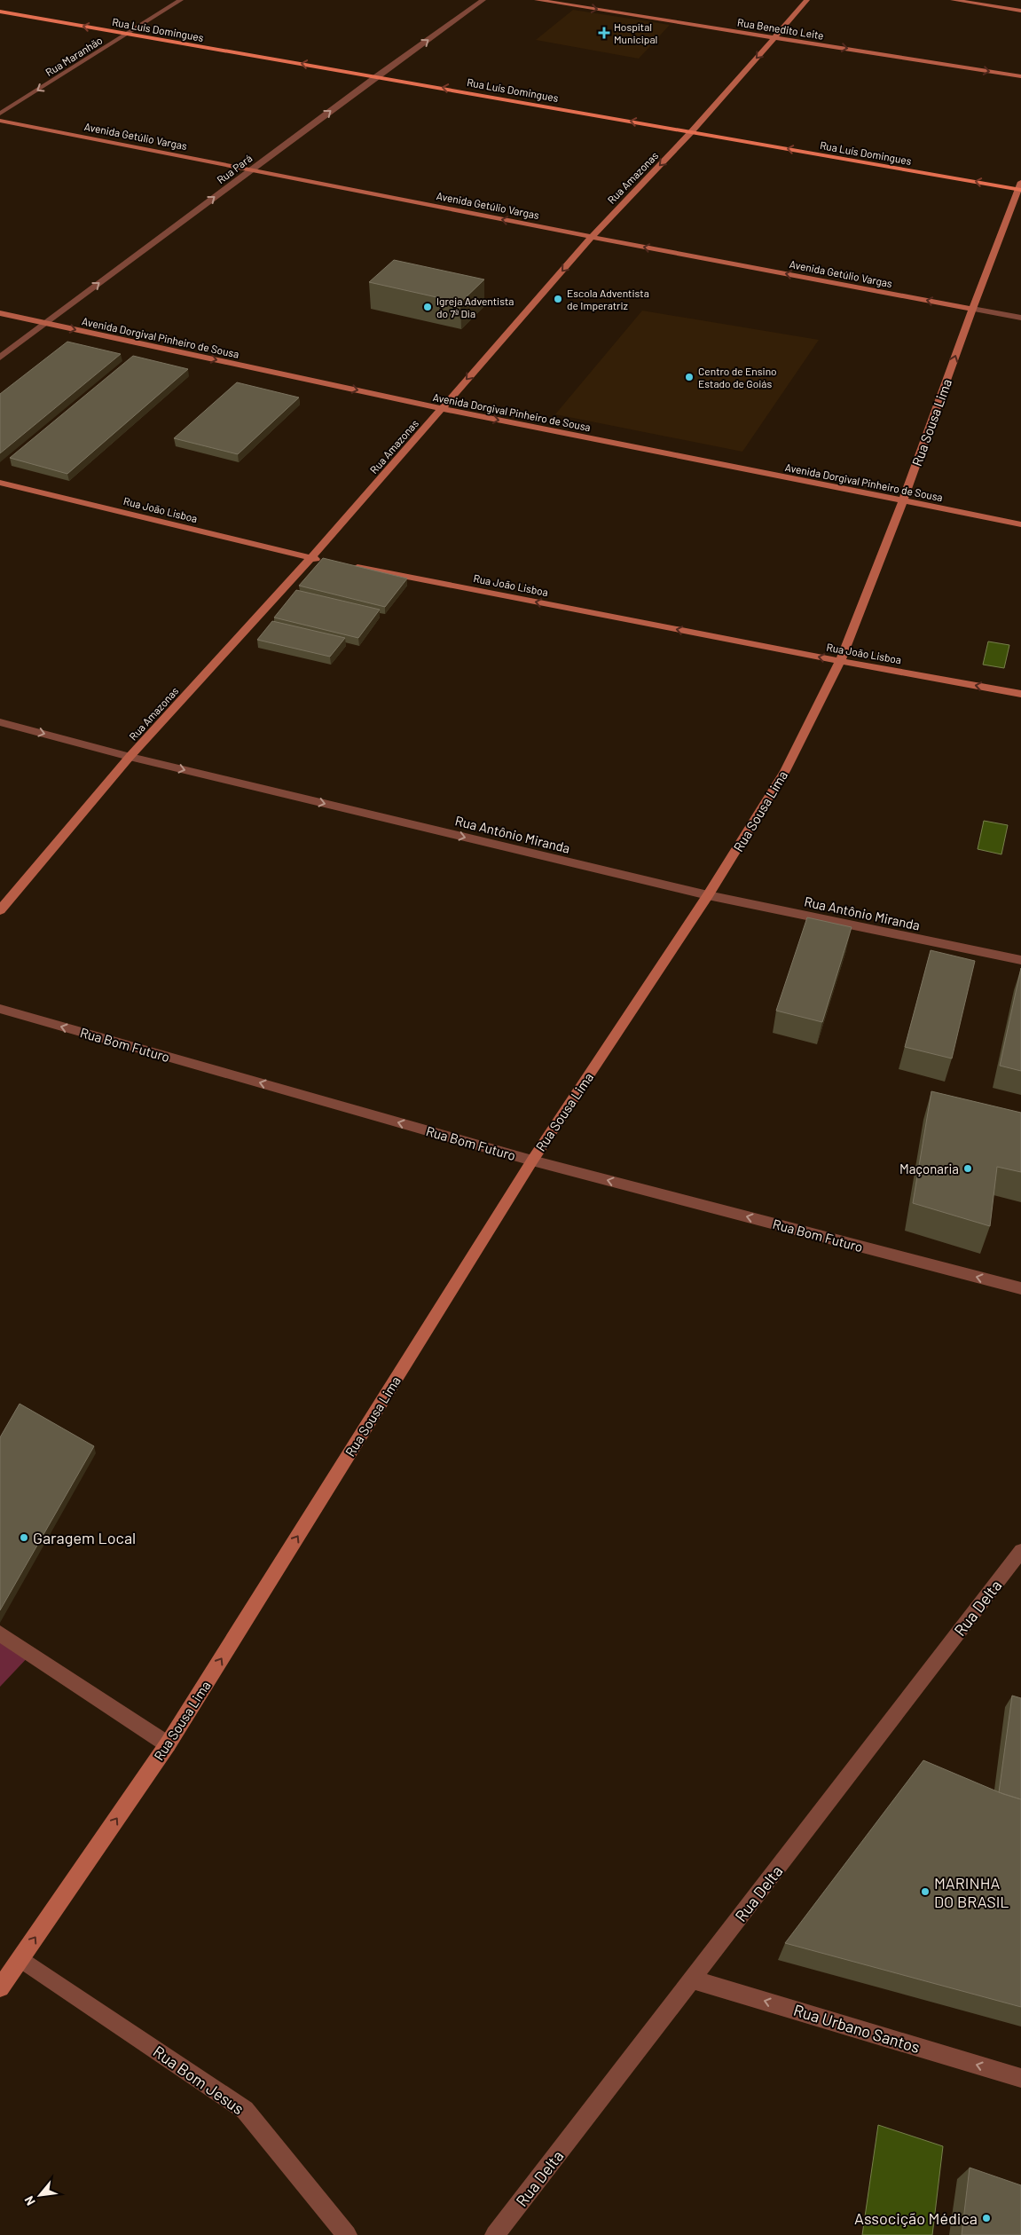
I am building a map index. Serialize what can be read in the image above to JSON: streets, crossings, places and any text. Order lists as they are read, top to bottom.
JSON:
{
  "streets": {
    "main road": ["Rua Luís Domingues"],
    "street": [
      "Rua Benedito Leite",
      "Rua Maranhão",
      "Avenida Getúlio Vargas",
      "Rua Pará",
      "Rua Amazonas",
      "Avenida Dorgival Pinheiro de Sousa",
      "Rua Sousa Lima",
      "Rua João Lisboa",
      "Rua Antônio Miranda",
      "Rua Bom Futuro",
      "Rua Delta",
      "Rua Urbano Santos",
      "Rua Bom Jesus"
    ]
  },
  "crossings": [
    ["Rua Benedito Leite", "Rua Amazonas"],
    ["Rua Luís Domingues", "Rua Maranhão"],
    ["Rua Luís Domingues", "Rua Pará"],
    ["Rua Luís Domingues", "Rua Amazonas"],
    ["Rua Luís Domingues", "Rua Sousa Lima"],
    ["Avenida Getúlio Vargas", "Rua Pará"],
    ["Avenida Getúlio Vargas", "Rua Amazonas"],
    ["Avenida Getúlio Vargas", "Rua Sousa Lima"],
    ["Rua Pará", "Avenida Dorgival Pinheiro de Sousa"],
    ["Rua Amazonas", "Avenida Dorgival Pinheiro de Sousa"],
    ["Rua Amazonas", "Rua João Lisboa"],
    ["Rua Amazonas", "Rua Antônio Miranda"],
    ["Avenida Dorgival Pinheiro de Sousa", "Rua Sousa Lima"],
    ["Rua Sousa Lima", "Rua João Lisboa"],
    ["Rua Sousa Lima", "Rua Antônio Miranda"],
    ["Rua Sousa Lima", "Rua Bom Futuro"],
    ["Rua Sousa Lima", "Rua Bom Jesus"],
    ["Rua Delta", "Rua Urbano Santos"]
  ],
  "one_way": [
    "Rua Benedito Leite",
    "Rua Luís Domingues",
    "Rua Maranhão",
    "Avenida Getúlio Vargas",
    "Rua Pará",
    "Rua Amazonas",
    "Avenida Dorgival Pinheiro de Sousa",
    "Rua Sousa Lima",
    "Rua João Lisboa",
    "Rua Antônio Miranda",
    "Rua Bom Futuro",
    "Rua Urbano Santos"
  ],
  "places": {
    "health": ["Hospital Municipal"],
    "other": [
      "Escola Adventista de Imperatriz",
      "Igreja Adventista do 7ª Dia",
      "Centro de Ensino Estado de Goiás",
      "Maçonaria",
      "Garagem Local",
      "MARINHA DO BRASIL",
      "Associção Médica"
    ]
  },
  "north": "bottom left"
}
